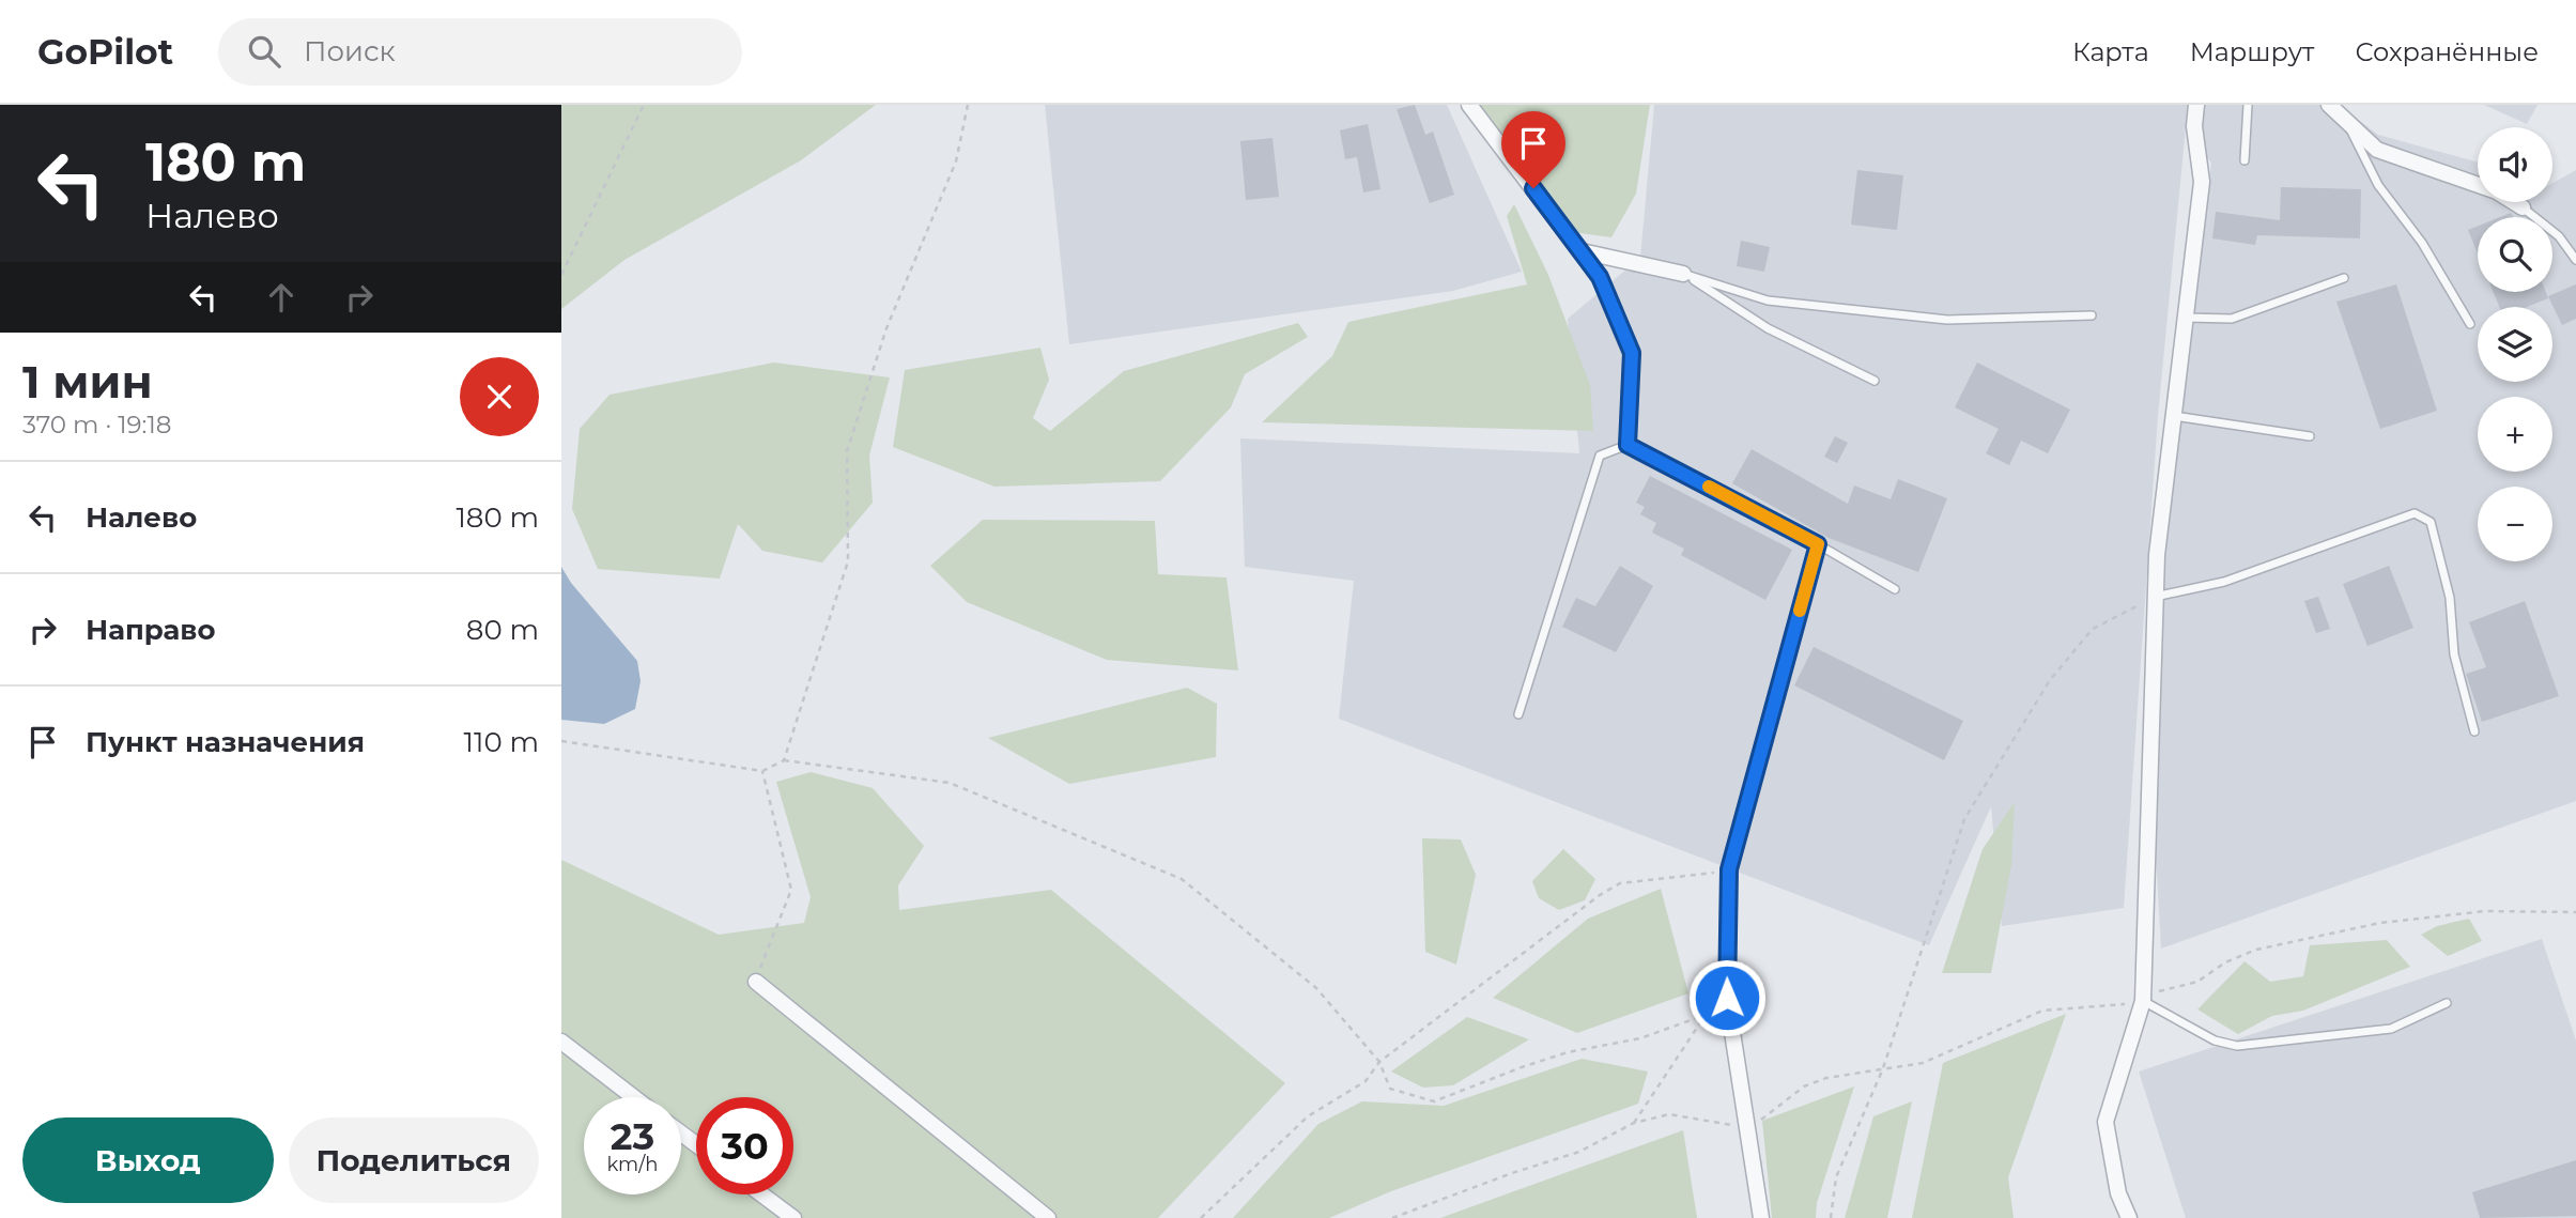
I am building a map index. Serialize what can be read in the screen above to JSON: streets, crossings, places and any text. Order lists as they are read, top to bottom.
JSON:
{
  "page": {
    "header": "GoPilot",
    "search": "Поиск",
    "nav": ["Карта", "Маршрут", "Сохранённые"],
    "turn": ["180 m", "Налево"],
    "map_buttons": ["+", "−"],
    "heading": ["1 мин", "370 m · 19:18"],
    "list": [
      {
        "name": "Налево",
        "value": "180 m"
      },
      {
        "name": "Направо",
        "value": "80 m"
      },
      {
        "name": "Пункт назначения",
        "value": "110 m"
      }
    ],
    "speed": "23 km/h",
    "limit": "30",
    "buttons": ["Выход", "Поделиться"]
  }
}
